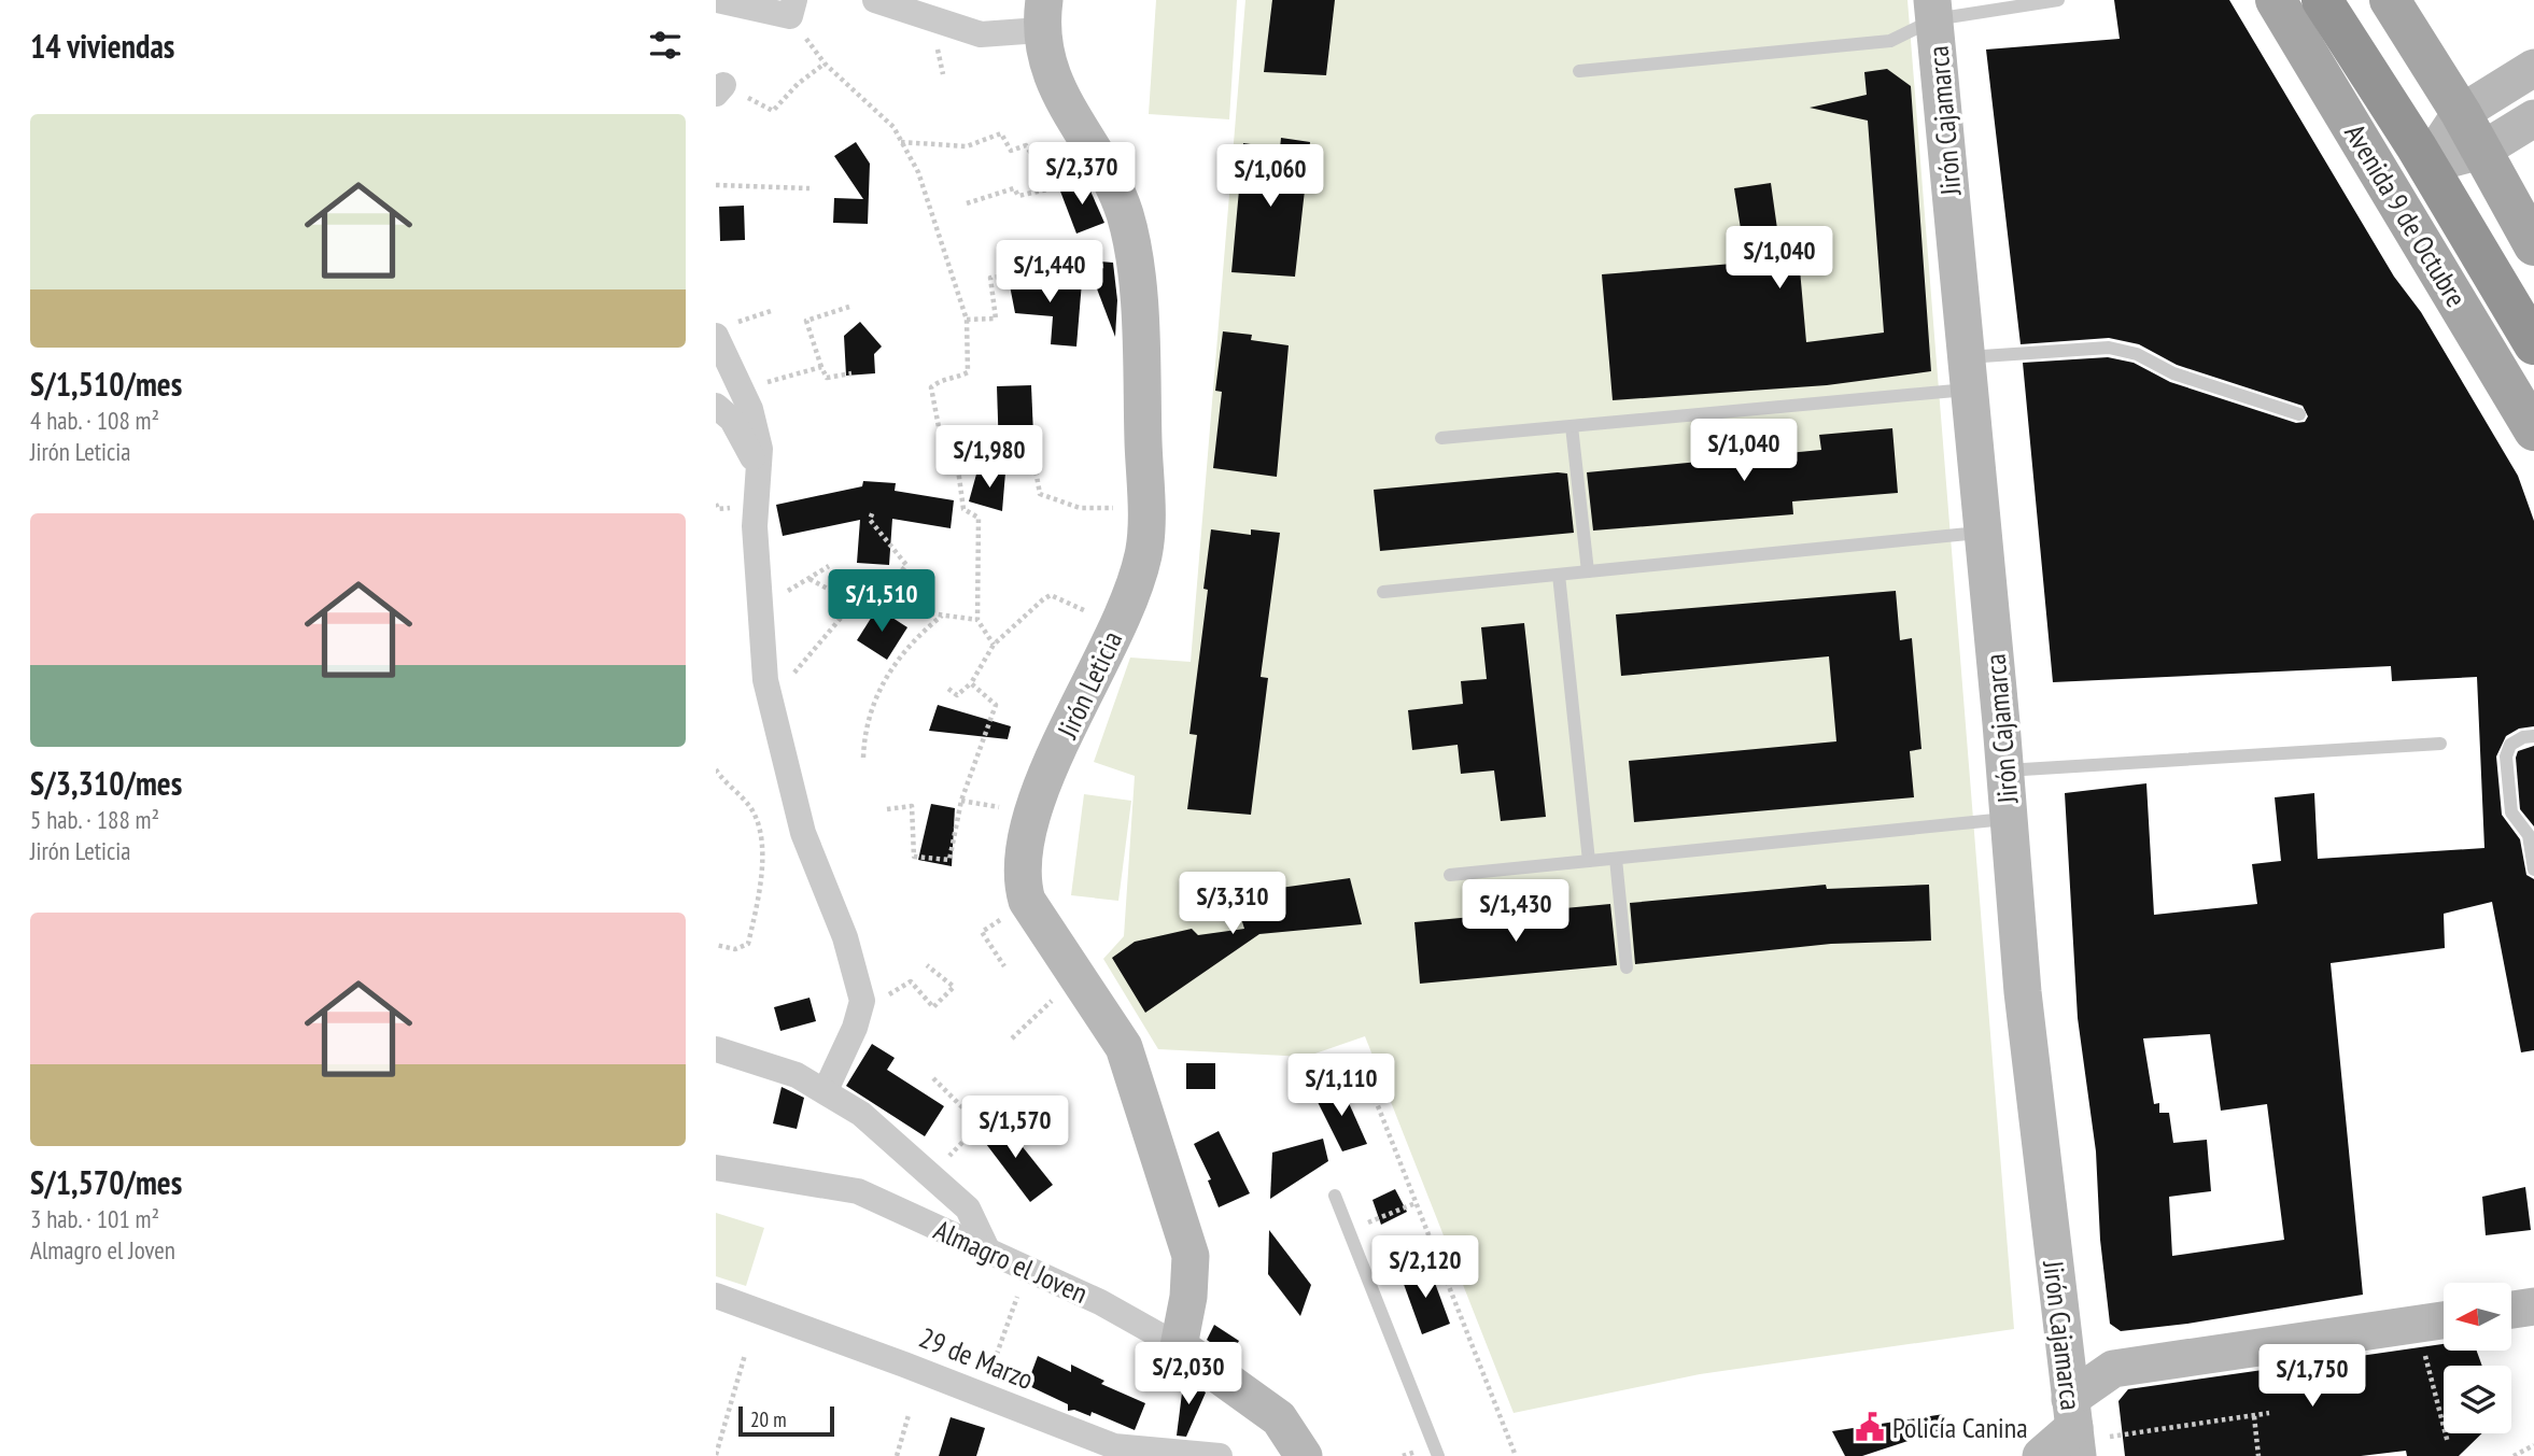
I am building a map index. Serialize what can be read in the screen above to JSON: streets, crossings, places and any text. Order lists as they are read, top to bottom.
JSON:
{
  "streets": {
    "main road": ["Avenida 9 de Octubre"],
    "street": [
      "Jirón Cajamarca",
      "Jirón Leticia",
      "Almagro el Joven",
      "29 de Marzo"
    ]
  },
  "crossings": [
    ["Jirón Leticia", "Almagro el Joven"]
  ],
  "places": {
    "public building": ["Policía Canina"]
  },
  "scale_bar": "20 m",
  "north": "left",
  "page": {
    "heading": "14 viviendas",
    "list": [
      {
        "name": "S/1,510/mes",
        "note": "4 hab. · 108 m² · Jirón Leticia"
      },
      {
        "name": "S/3,310/mes",
        "note": "5 hab. · 188 m² · Jirón Leticia"
      },
      {
        "name": "S/1,570/mes",
        "note": "3 hab. · 101 m² · Almagro el Joven"
      }
    ],
    "price": [
      "S/2,370",
      "S/1,060",
      "S/1,040",
      "S/1,440",
      "S/1,040",
      "S/1,980",
      "S/1,510",
      "S/3,310",
      "S/1,430",
      "S/1,110",
      "S/1,570",
      "S/2,120",
      "S/2,030",
      "S/1,750"
    ],
    "scale": "20 m"
  }
}
